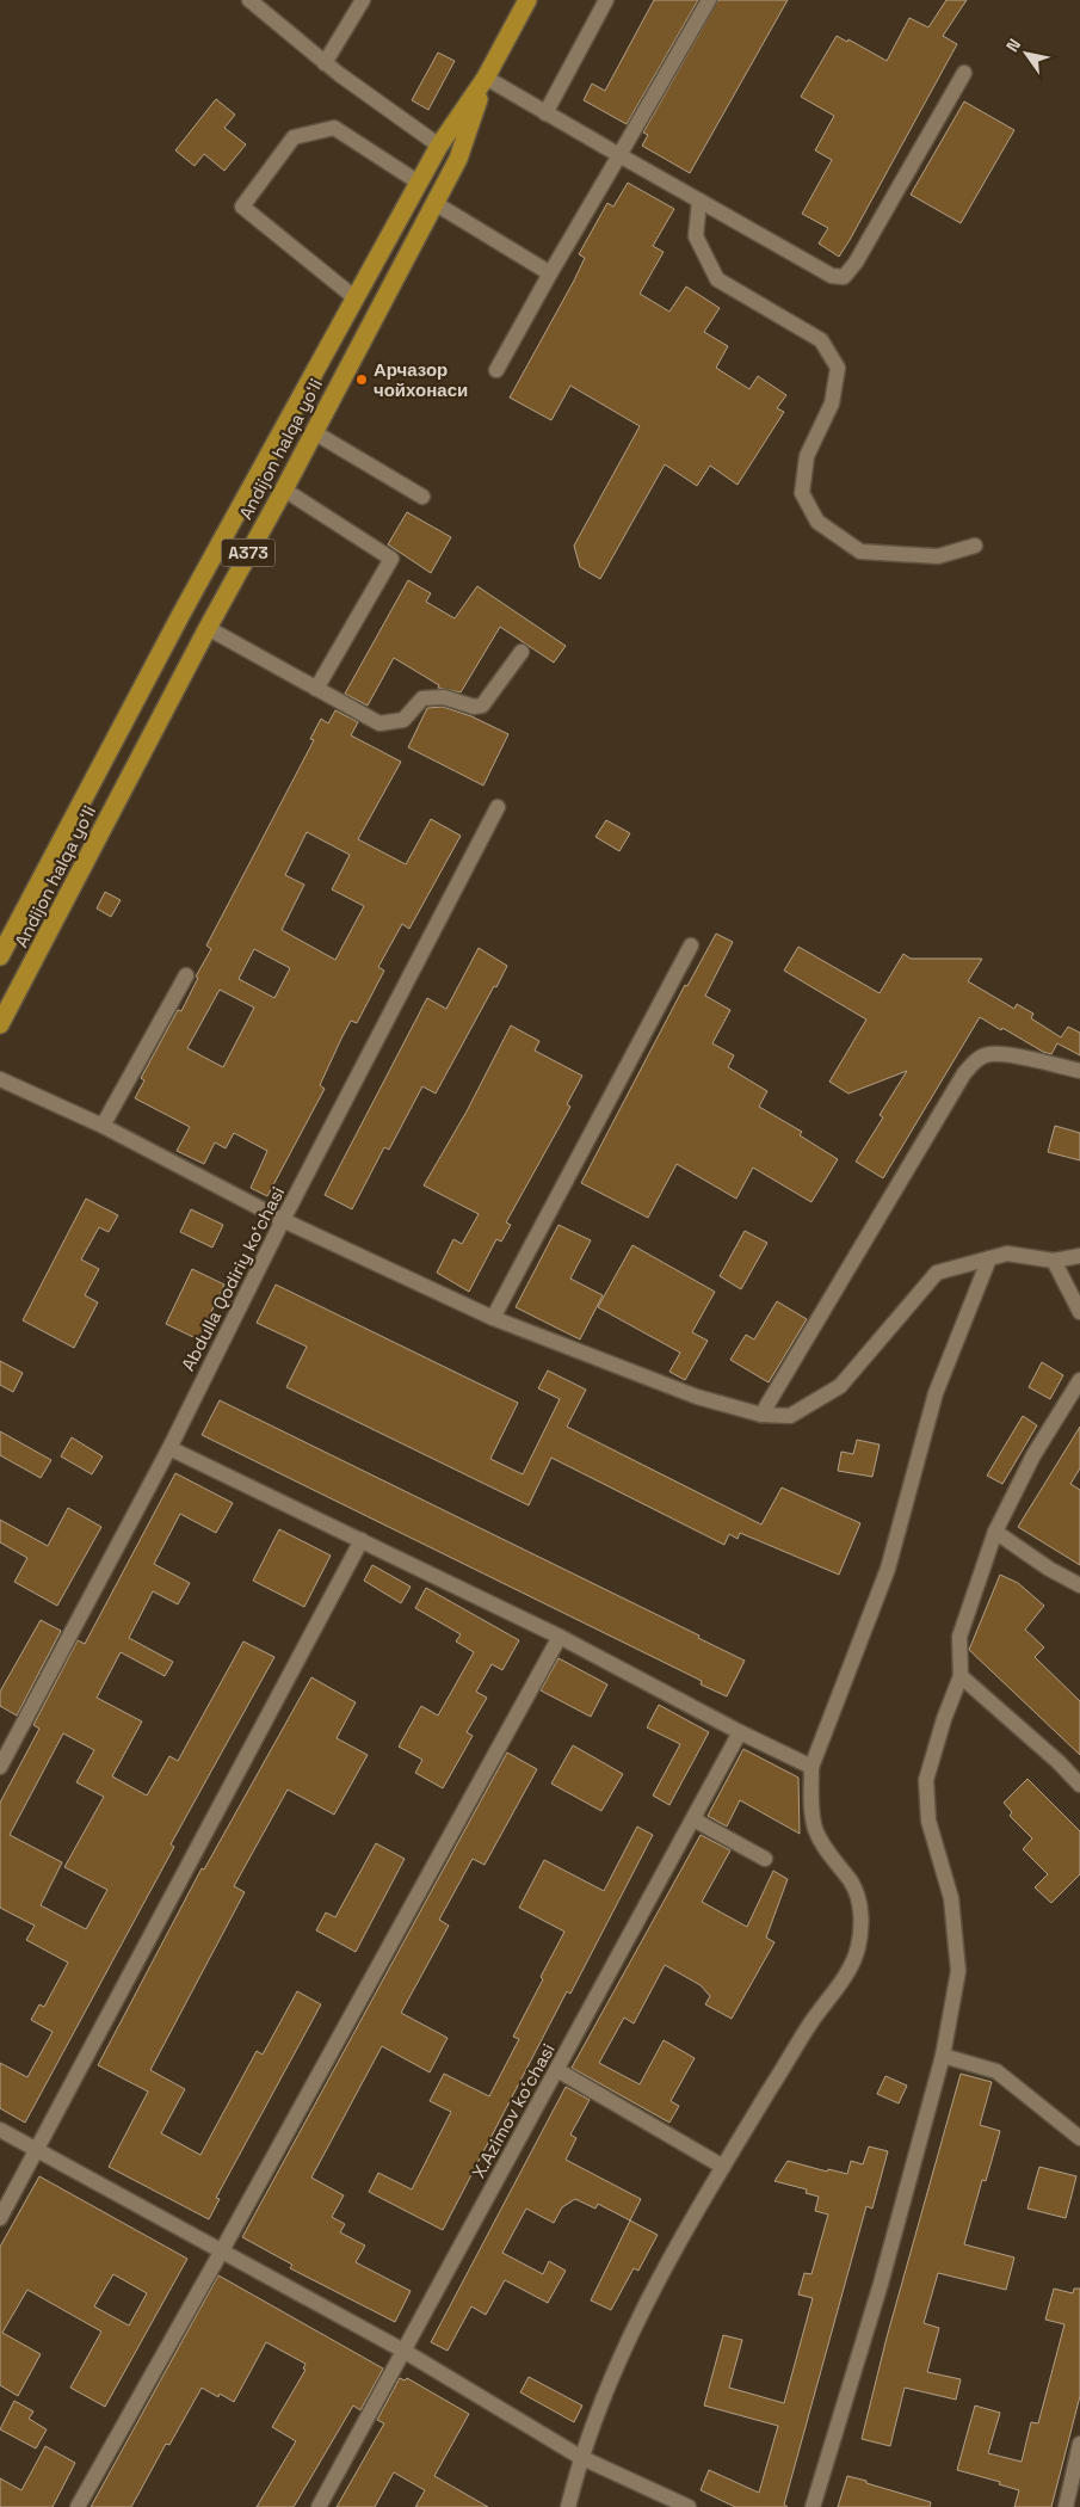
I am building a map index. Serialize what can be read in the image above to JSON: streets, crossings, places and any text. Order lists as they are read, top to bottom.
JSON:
{
  "streets": {
    "highway": ["Andijon halqa yo‘li", "A373"],
    "street": ["Abdulla Qodiriy koʻchasi", "X.Azimov koʻchasi"]
  },
  "places": ["Арчазор чойхонаси"],
  "north": "top left"
}
